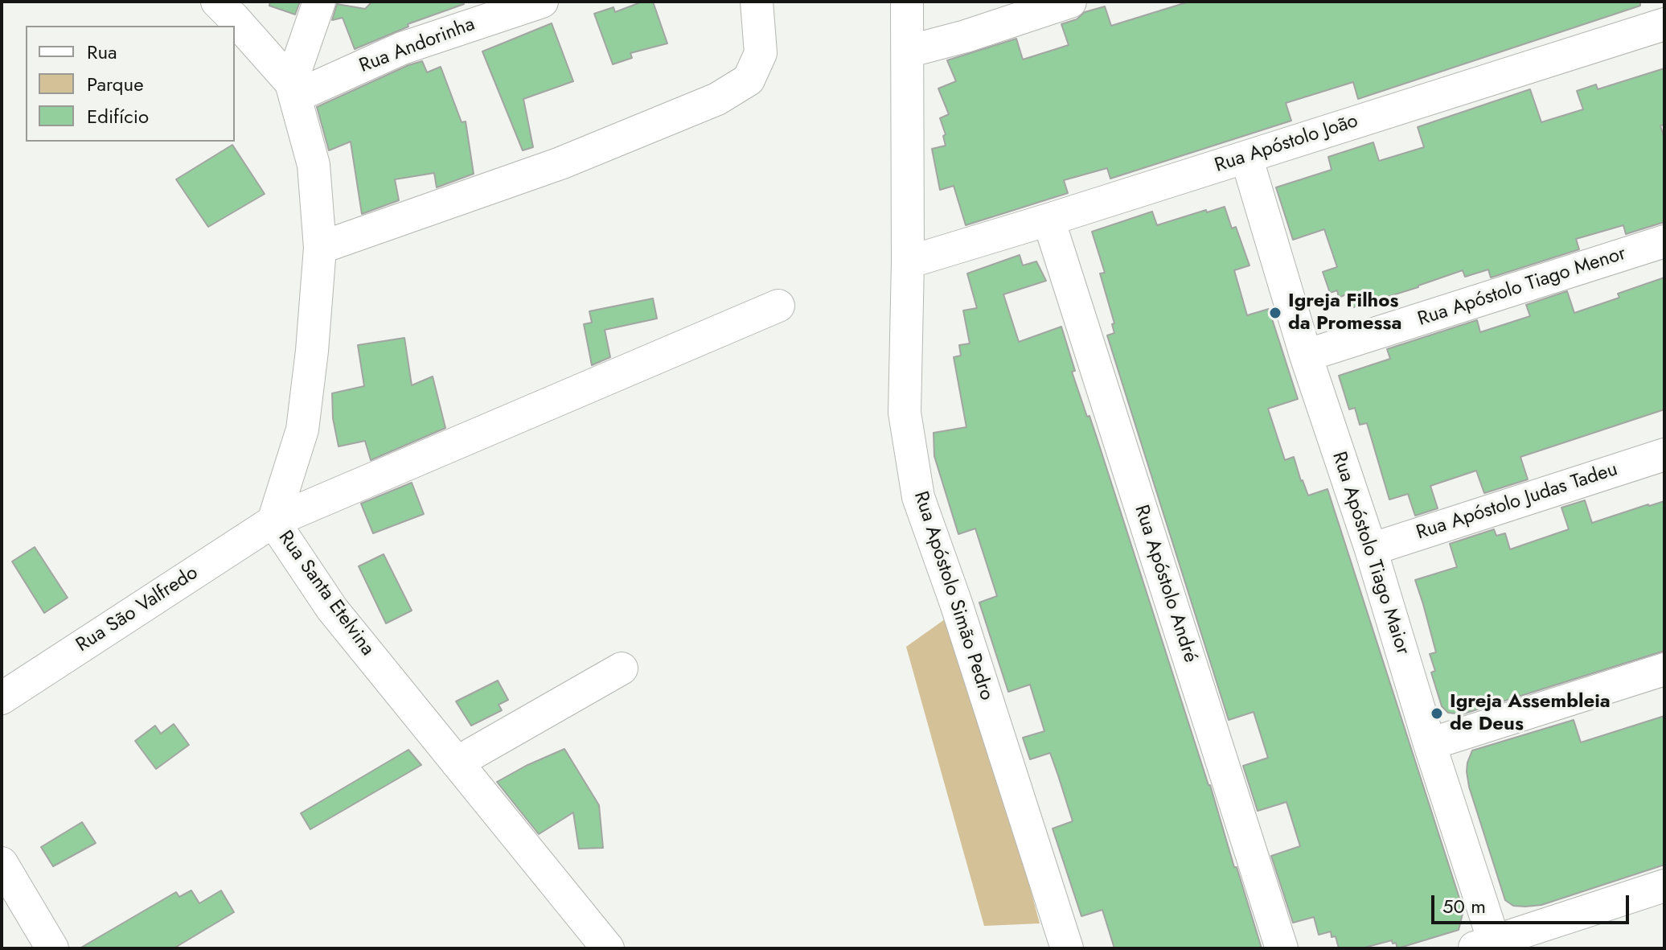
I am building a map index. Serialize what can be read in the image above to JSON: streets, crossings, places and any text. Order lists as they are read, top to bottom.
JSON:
{
  "streets": {
    "street": [
      "Rua Andorinha",
      "Rua Apóstolo João",
      "Rua Apóstolo Tiago Menor",
      "Rua Apóstolo Judas Tadeu",
      "Rua Apóstolo Tiago Maior",
      "Rua Apóstolo André",
      "Rua Santa Etelvina",
      "Rua Apóstolo Simão Pedro",
      "Rua São Valfredo"
    ]
  },
  "crossings": [
    ["Rua Andorinha", "Rua Santa Etelvina"],
    ["Rua Apóstolo João", "Rua Apóstolo Tiago Maior"],
    ["Rua Apóstolo João", "Rua Apóstolo André"],
    ["Rua Apóstolo João", "Rua Apóstolo Simão Pedro"],
    ["Rua Apóstolo Tiago Menor", "Rua Apóstolo Tiago Maior"],
    ["Rua Apóstolo Judas Tadeu", "Rua Apóstolo Tiago Maior"],
    ["Rua Santa Etelvina", "Rua São Valfredo"]
  ],
  "places": ["Igreja Filhos da Promessa", "Igreja Assembleia de Deus"],
  "legend": ["Rua", "Parque", "Edifício"],
  "scale_bar": "50 m"
}
